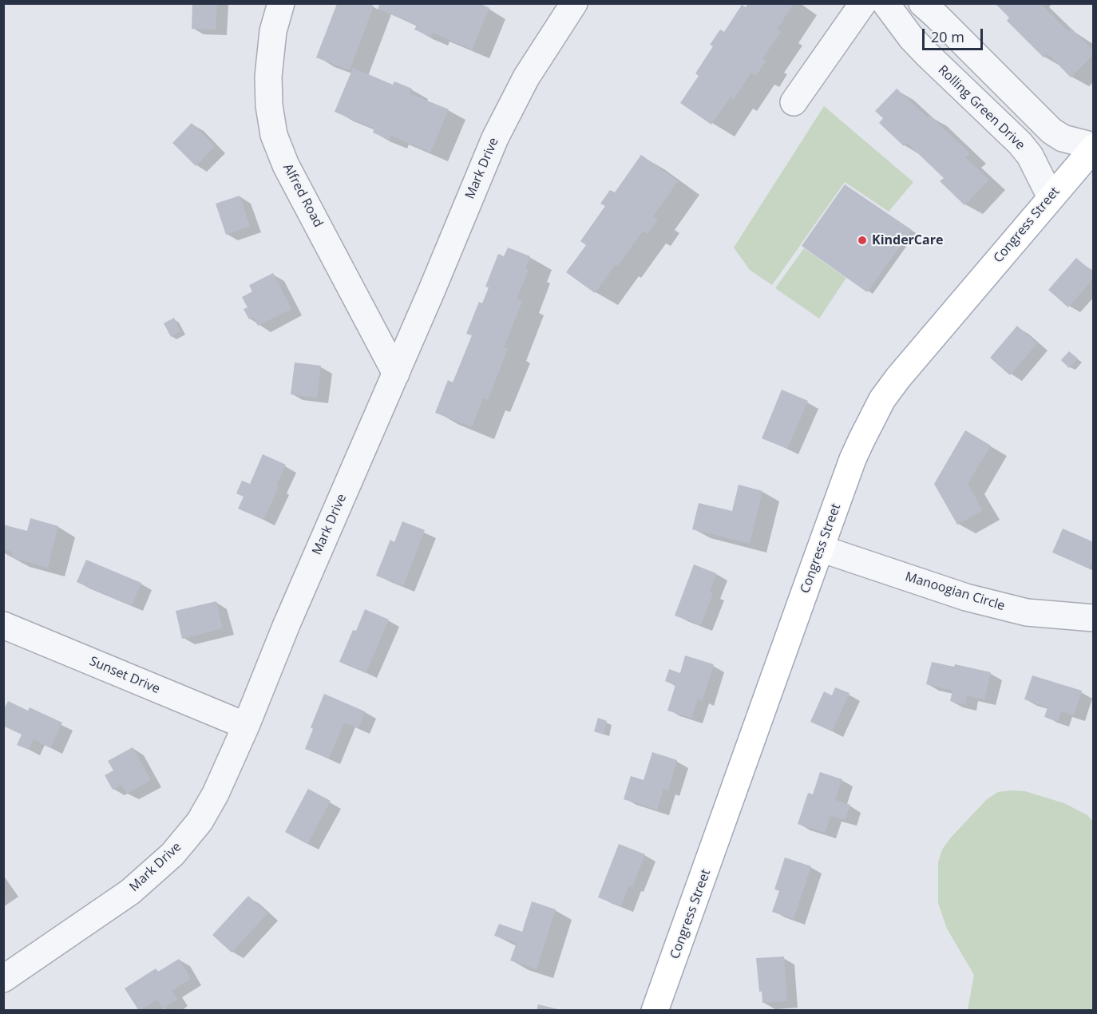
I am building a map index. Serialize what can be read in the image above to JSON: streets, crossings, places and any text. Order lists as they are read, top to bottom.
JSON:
{
  "streets": {
    "main road": ["Congress Street"],
    "street": [
      "Rolling Green Drive",
      "Mark Drive",
      "Alfred Road",
      "Manoogian Circle",
      "Sunset Drive"
    ]
  },
  "crossings": [
    ["Rolling Green Drive", "Congress Street"],
    ["Mark Drive", "Alfred Road"],
    ["Mark Drive", "Sunset Drive"],
    ["Congress Street", "Manoogian Circle"]
  ],
  "places": ["KinderCare"],
  "scale_bar": "20 m"
}
